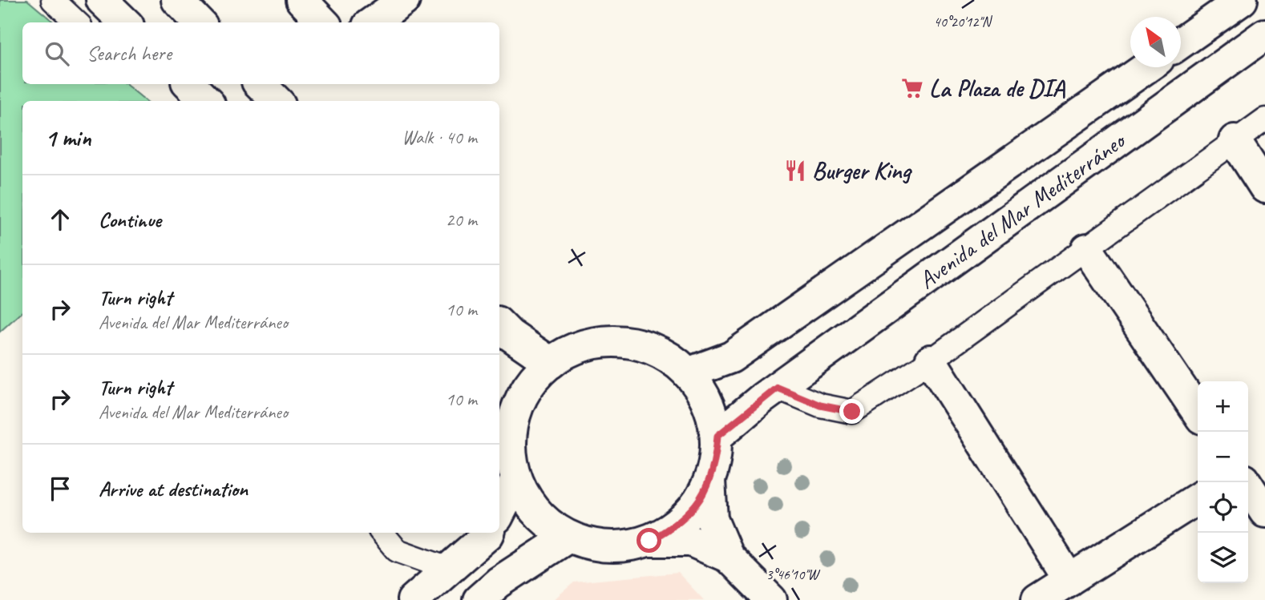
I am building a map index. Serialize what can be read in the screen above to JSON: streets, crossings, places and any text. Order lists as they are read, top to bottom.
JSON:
{
  "streets": {
    "main road": ["Avenida del Mar Mediterráneo"]
  },
  "places": {
    "supermarket": ["La Plaza de DIA"],
    "restaurant": ["Burger King"]
  },
  "north": "top left",
  "page": {
    "search": "Search here",
    "heading": ["1 min", "Walk · 40 m"],
    "list": [
      ["Continue", "20 m"],
      ["Turn right", "Avenida del Mar Mediterráneo", "10 m"],
      ["Turn right", "Avenida del Mar Mediterráneo", "10 m"],
      "Arrive at destination"
    ],
    "map_buttons": ["+", "−"]
  },
  "coordinates": ["40°20'12\"N", "3°46'10\"W"]
}
